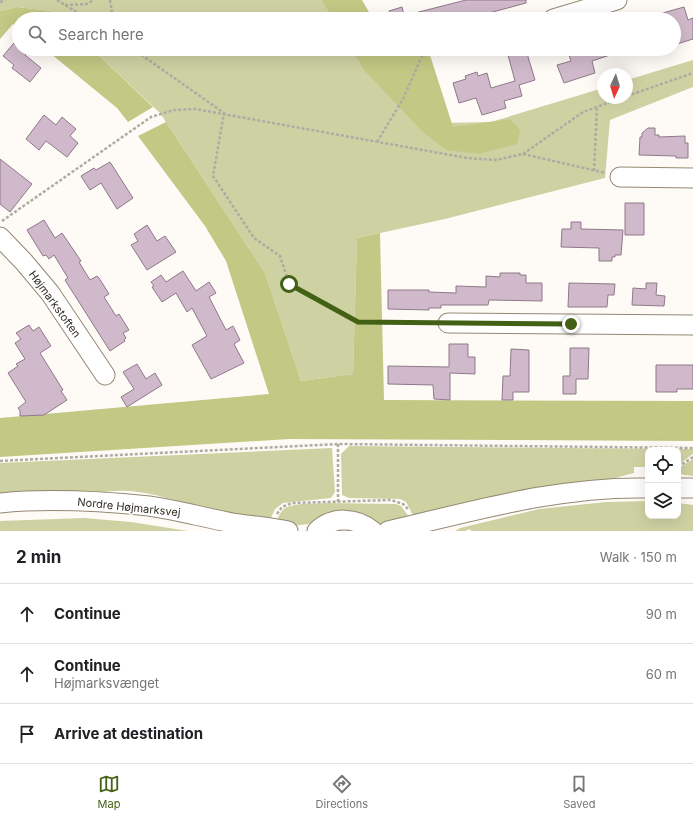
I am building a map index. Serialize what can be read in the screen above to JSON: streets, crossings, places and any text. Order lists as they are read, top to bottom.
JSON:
{
  "streets": {
    "street": ["Højmarkstoften", "Nordre Højmarksvej"]
  },
  "north": "bottom",
  "page": {
    "search": "Search here",
    "heading": ["2 min", "Walk · 150 m"],
    "list": [
      ["Continue", "90 m"],
      ["Continue", "Højmarksvænget", "60 m"],
      "Arrive at destination"
    ],
    "nav": ["Map", "Directions", "Saved"]
  }
}
